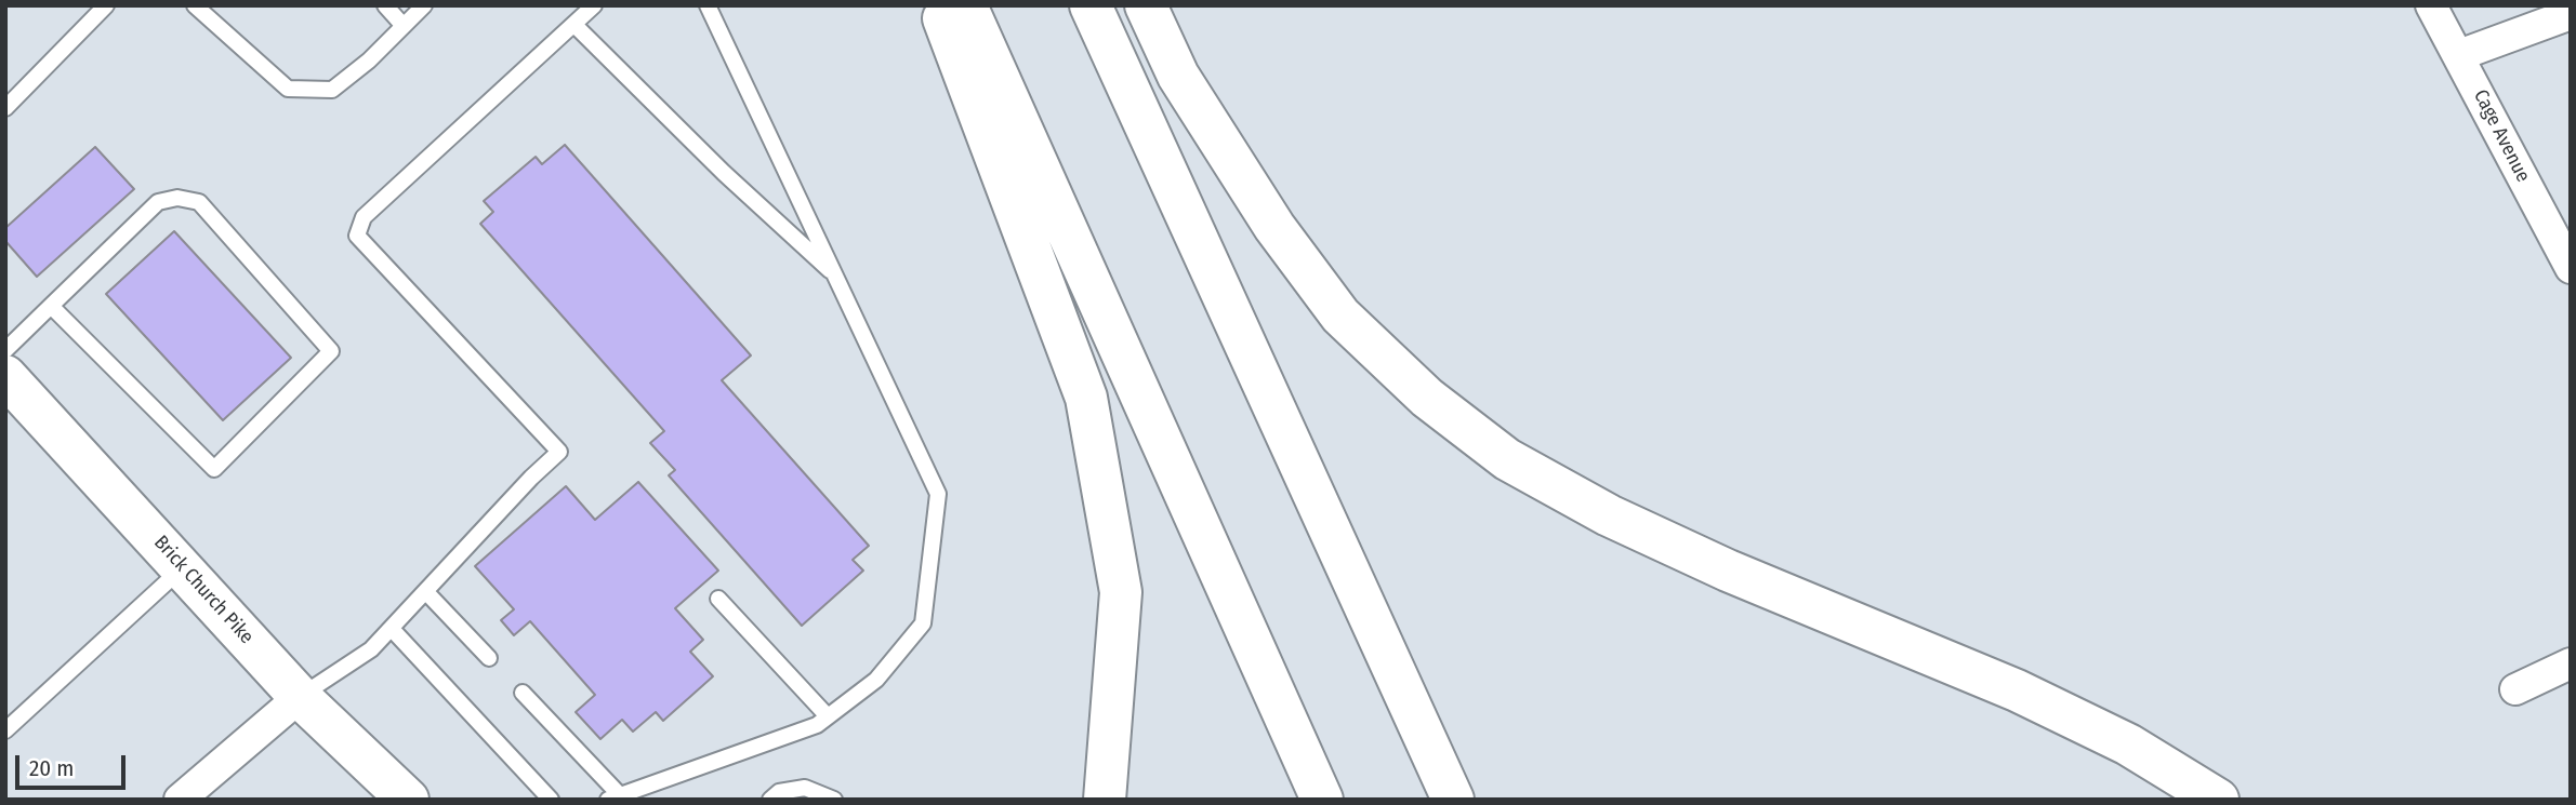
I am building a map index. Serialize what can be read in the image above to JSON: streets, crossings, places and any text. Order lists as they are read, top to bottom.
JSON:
{
  "streets": {
    "main road": ["Brick Church Pike"],
    "street": ["Cage Avenue"]
  },
  "scale_bar": "20 m"
}
